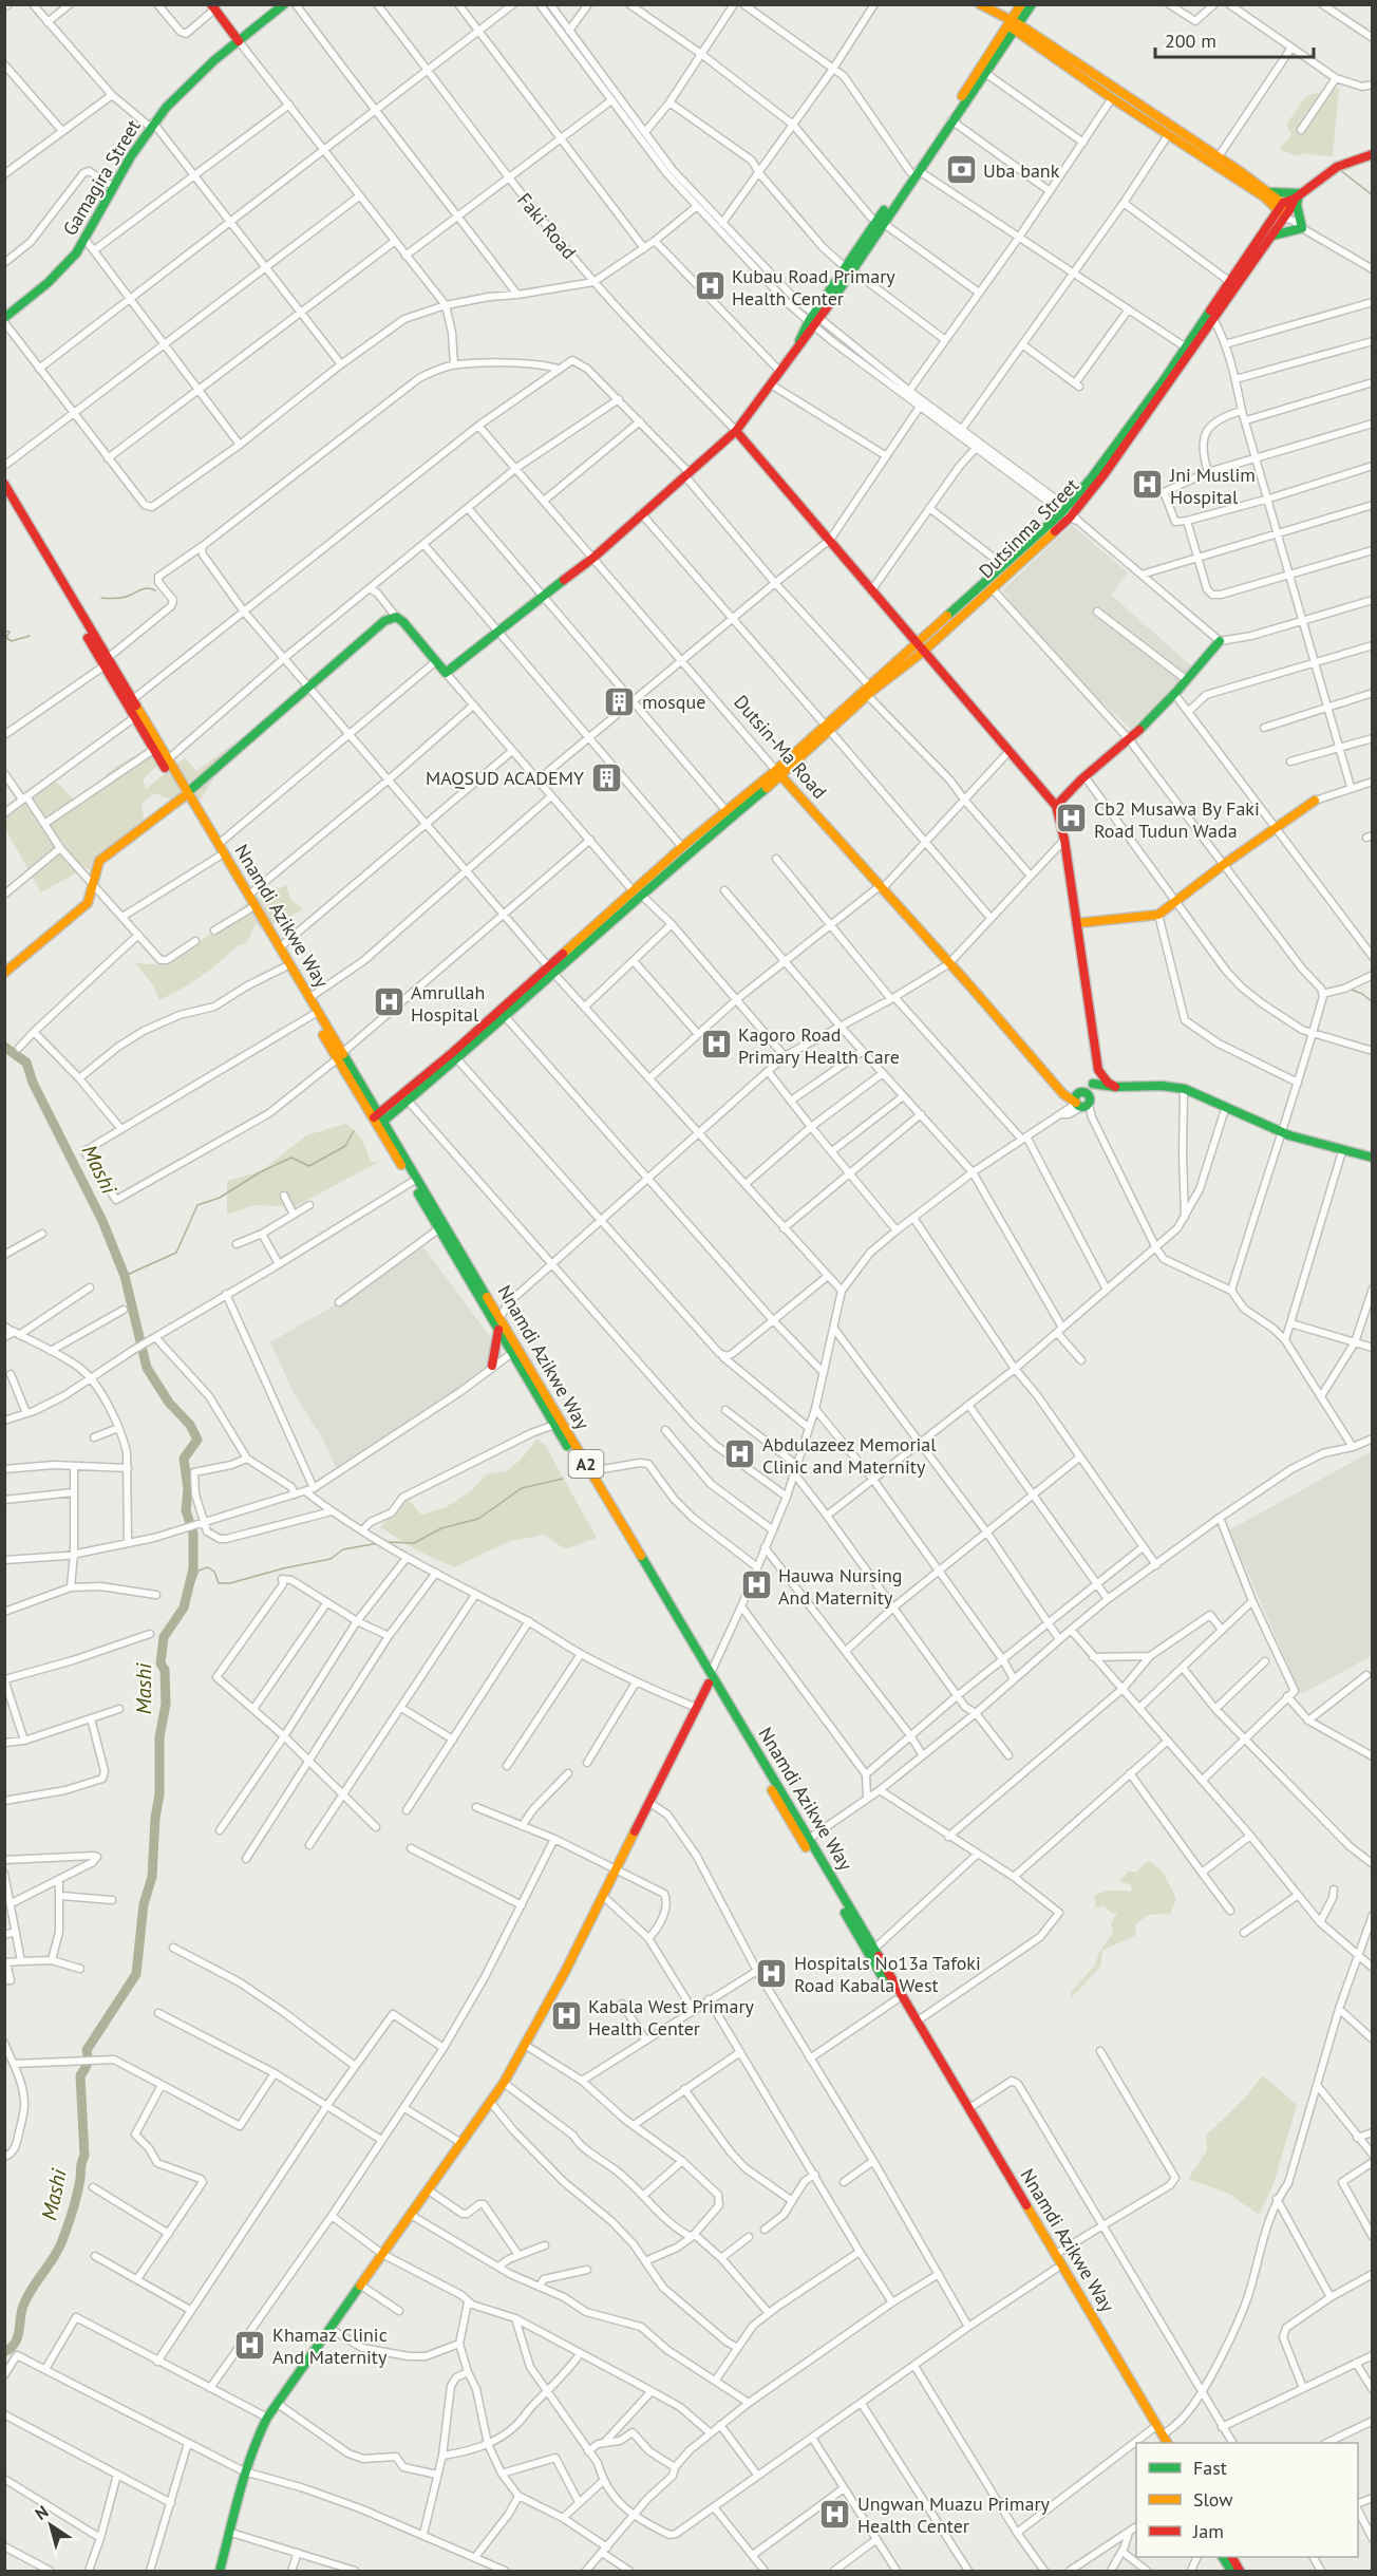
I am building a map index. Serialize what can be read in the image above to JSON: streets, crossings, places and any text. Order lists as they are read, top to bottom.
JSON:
{
  "streets": {
    "main road": [
      "Gamagira Street",
      "Dutsinma Street",
      "Dutsin-Ma Road",
      "Nnamdi Azikwe Way",
      "A2"
    ],
    "street": ["Faki Road"]
  },
  "crossings": [
    ["Dutsinma Street", "Dutsin-Ma Road"]
  ],
  "water": ["Mashi"],
  "places": {
    "bank": ["Uba bank"],
    "hospital": [
      "Kubau Road Primary Health Center",
      "Jni Muslim Hospital",
      "Cb2 Musawa By Faki Road Tudun Wada",
      "Amrullah Hospital",
      "Kagoro Road Primary Health Care",
      "Abdulazeez Memorial Clinic and Maternity",
      "Hauwa Nursing And Maternity",
      "Hospitals No13a Tafoki Road Kabala West",
      "Kabala West Primary Health Center",
      "Khamaz Clinic And Maternity",
      "Ungwan Muazu Primary Health Center"
    ],
    "building": ["mosque", "MAQSUD ACADEMY"]
  },
  "legend": ["Fast", "Slow", "Jam"],
  "scale_bar": "200 m",
  "north": "top left"
}
